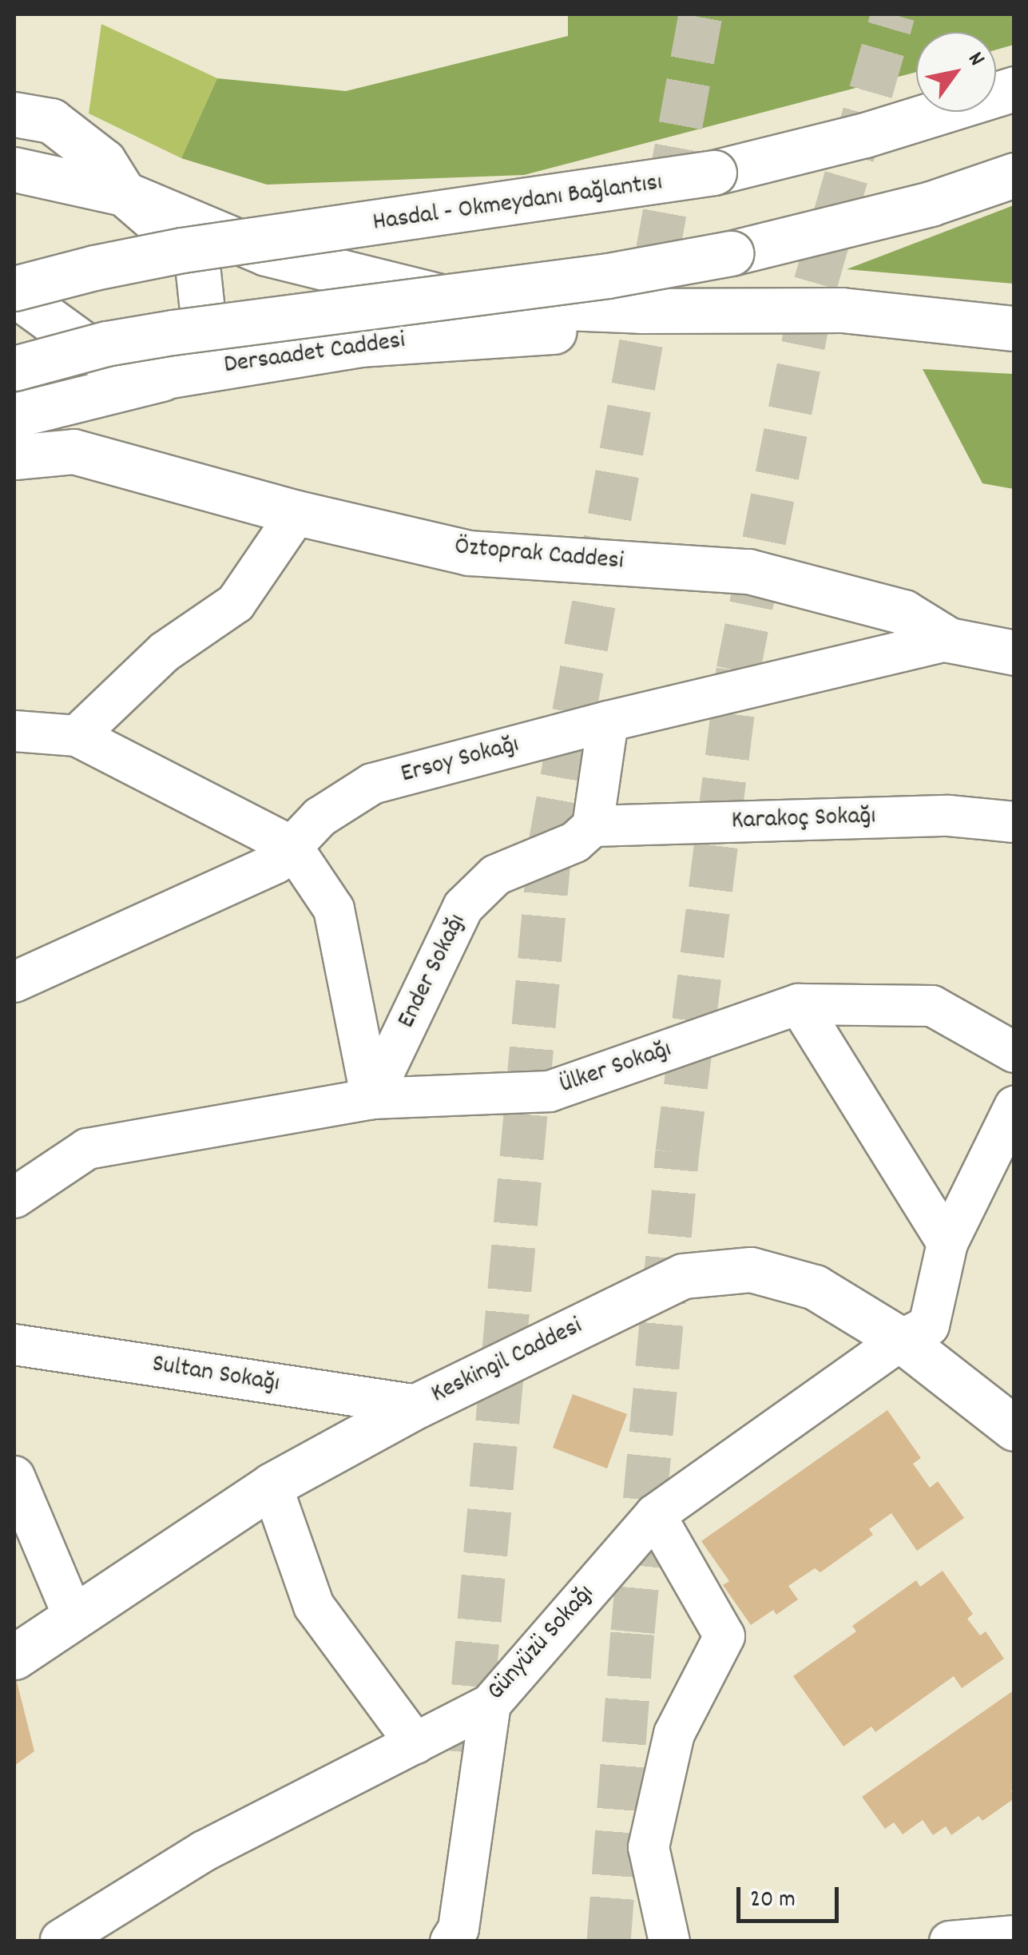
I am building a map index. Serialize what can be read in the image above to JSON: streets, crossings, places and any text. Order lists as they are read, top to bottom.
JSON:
{
  "streets": {
    "main road": [
      "Hasdal - Okmeydanı Bağlantısı",
      "Dersaadet Caddesi",
      "Öztoprak Caddesi",
      "Keskingil Caddesi"
    ],
    "street": [
      "Ersoy Sokağı",
      "Karakoç Sokağı",
      "Ender Sokağı",
      "Ülker Sokağı",
      "Sultan Sokağı",
      "Günyüzü Sokağı"
    ]
  },
  "crossings": [
    ["Hasdal - Okmeydanı Bağlantısı", "Dersaadet Caddesi"],
    ["Öztoprak Caddesi", "Ersoy Sokağı"],
    ["Karakoç Sokağı", "Ender Sokağı"],
    ["Ender Sokağı", "Ülker Sokağı"],
    ["Keskingil Caddesi", "Sultan Sokağı"],
    ["Keskingil Caddesi", "Günyüzü Sokağı"]
  ],
  "scale_bar": "20 m",
  "north": "top right"
}
